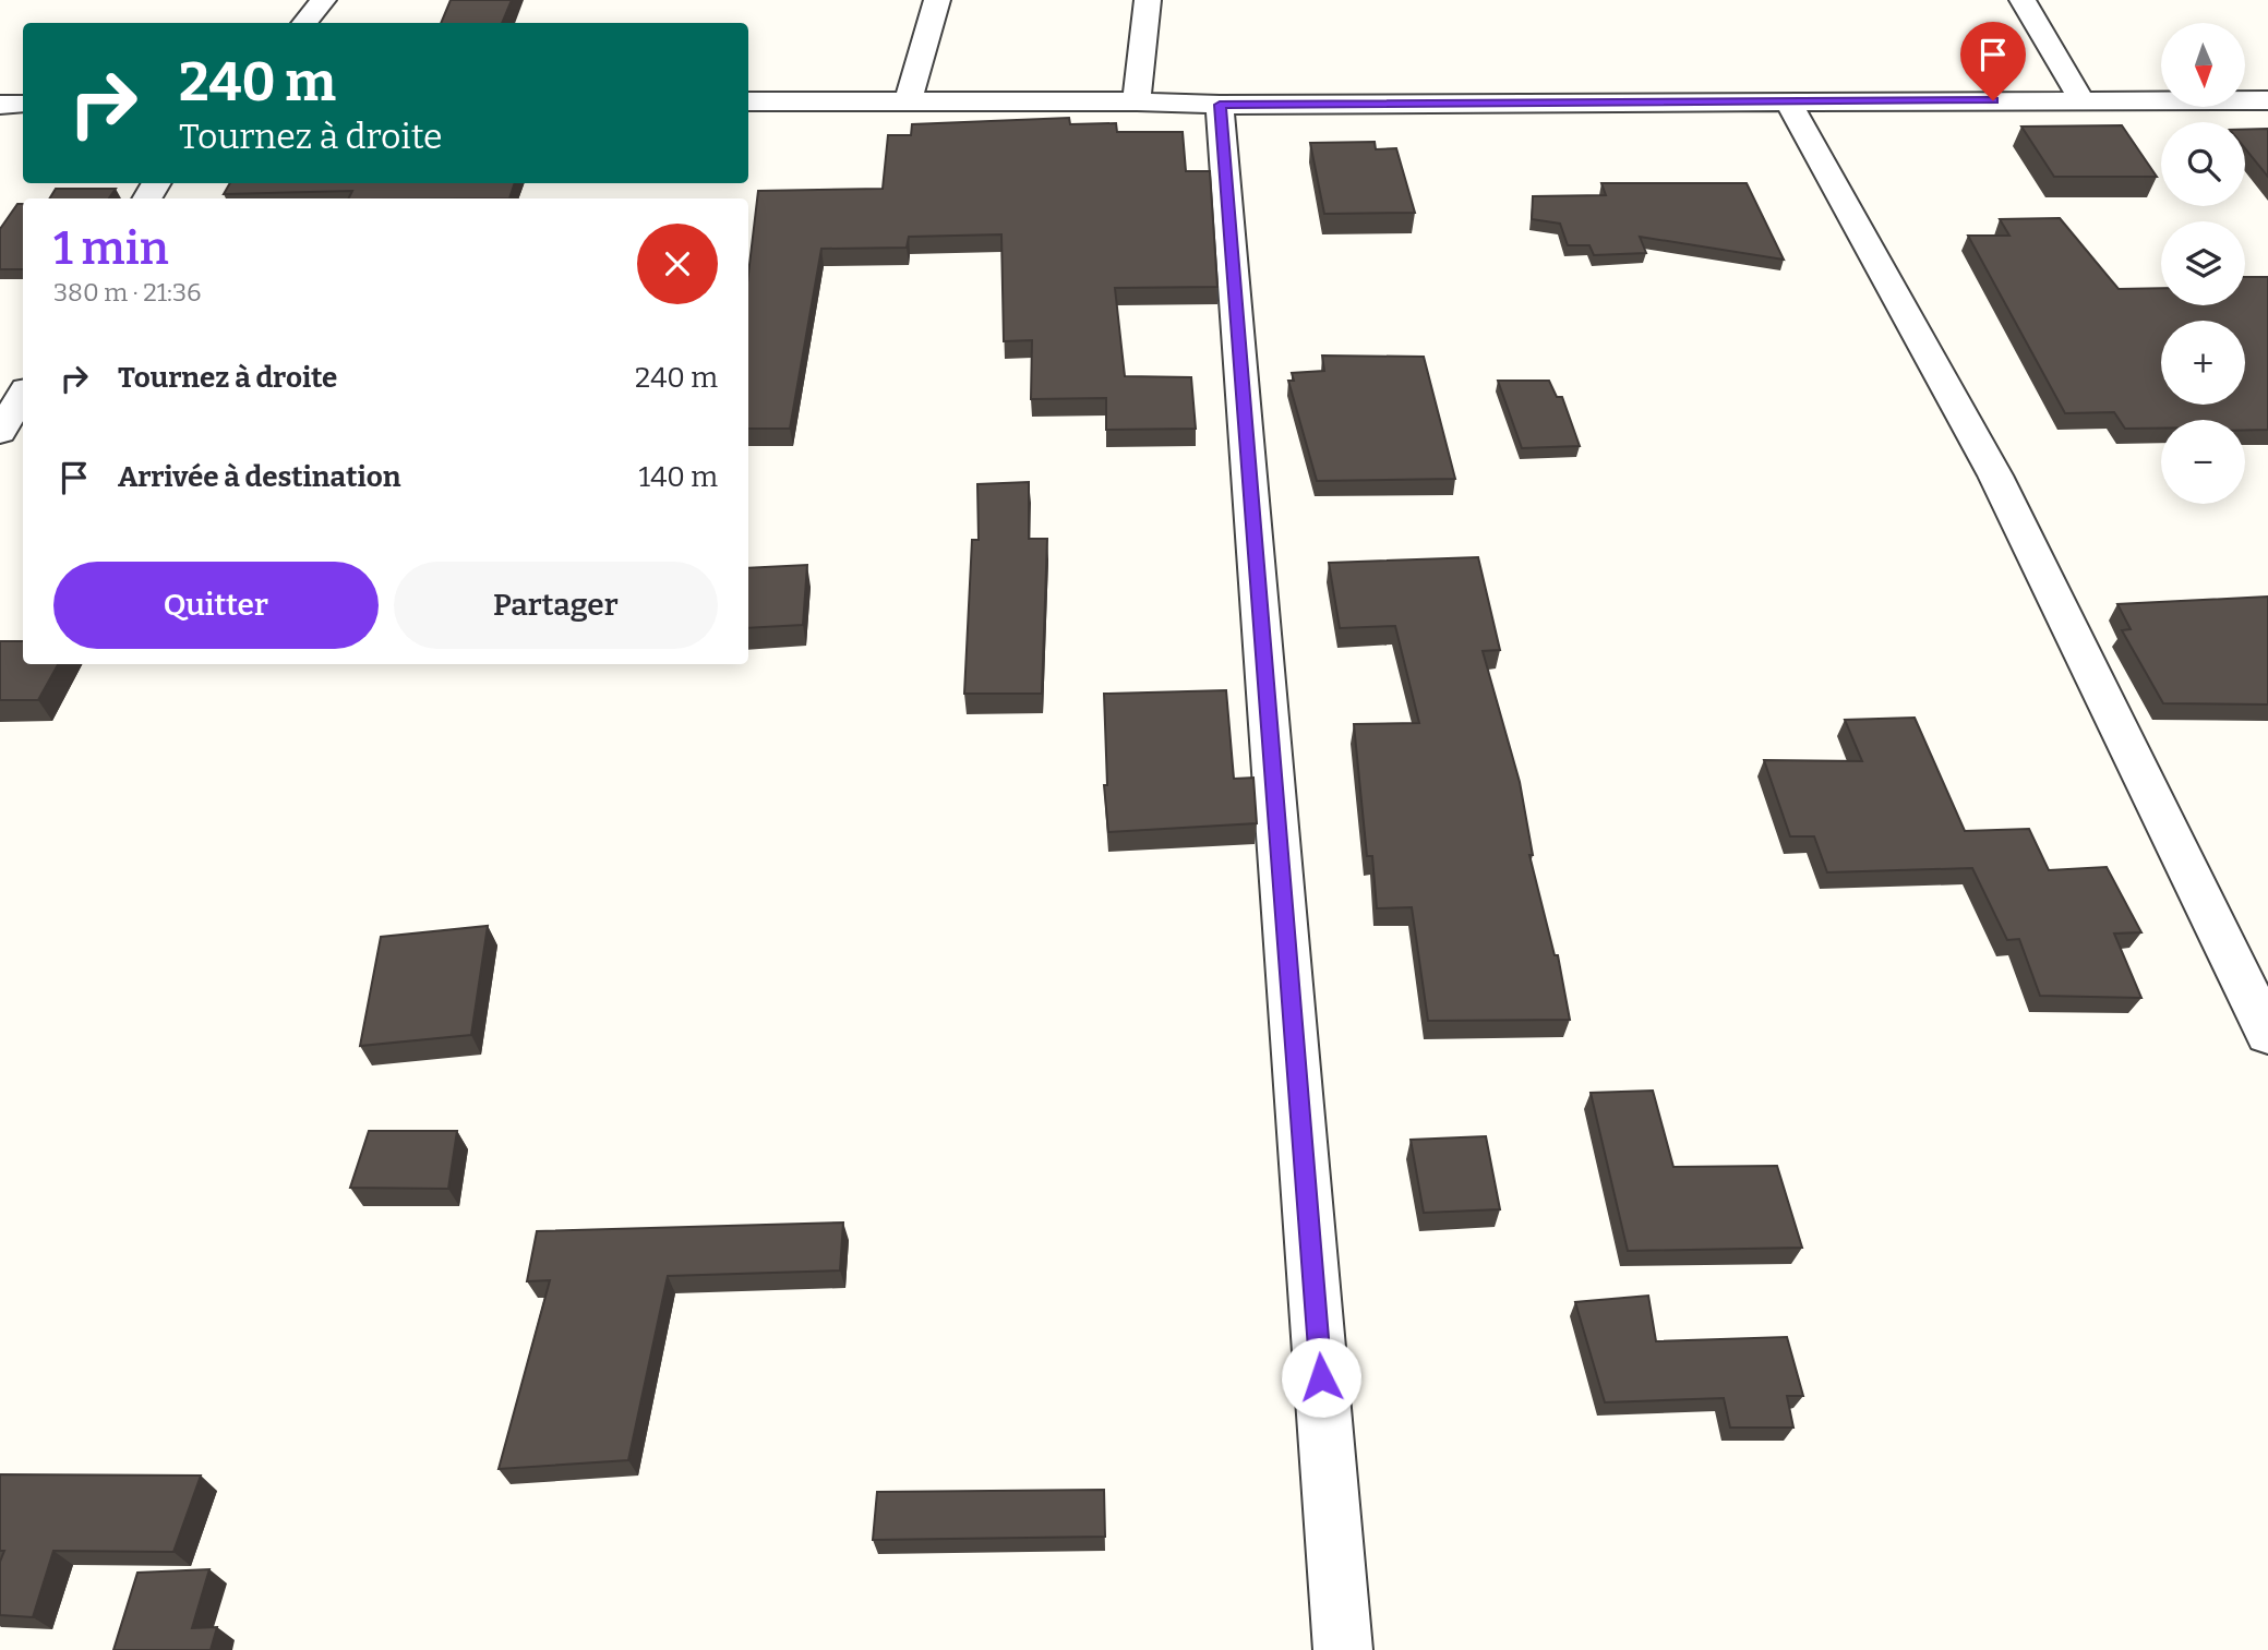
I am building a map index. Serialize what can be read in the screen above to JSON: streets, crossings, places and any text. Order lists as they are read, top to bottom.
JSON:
{
  "north": "bottom",
  "page": {
    "map_buttons": ["+", "−"],
    "turn": ["240 m", "Tournez à droite"],
    "heading": ["1 min", "380 m · 21:36"],
    "list": [
      {
        "name": "Tournez à droite",
        "value": "240 m"
      },
      {
        "name": "Arrivée à destination",
        "value": "140 m"
      }
    ],
    "buttons": ["Quitter", "Partager"]
  }
}
